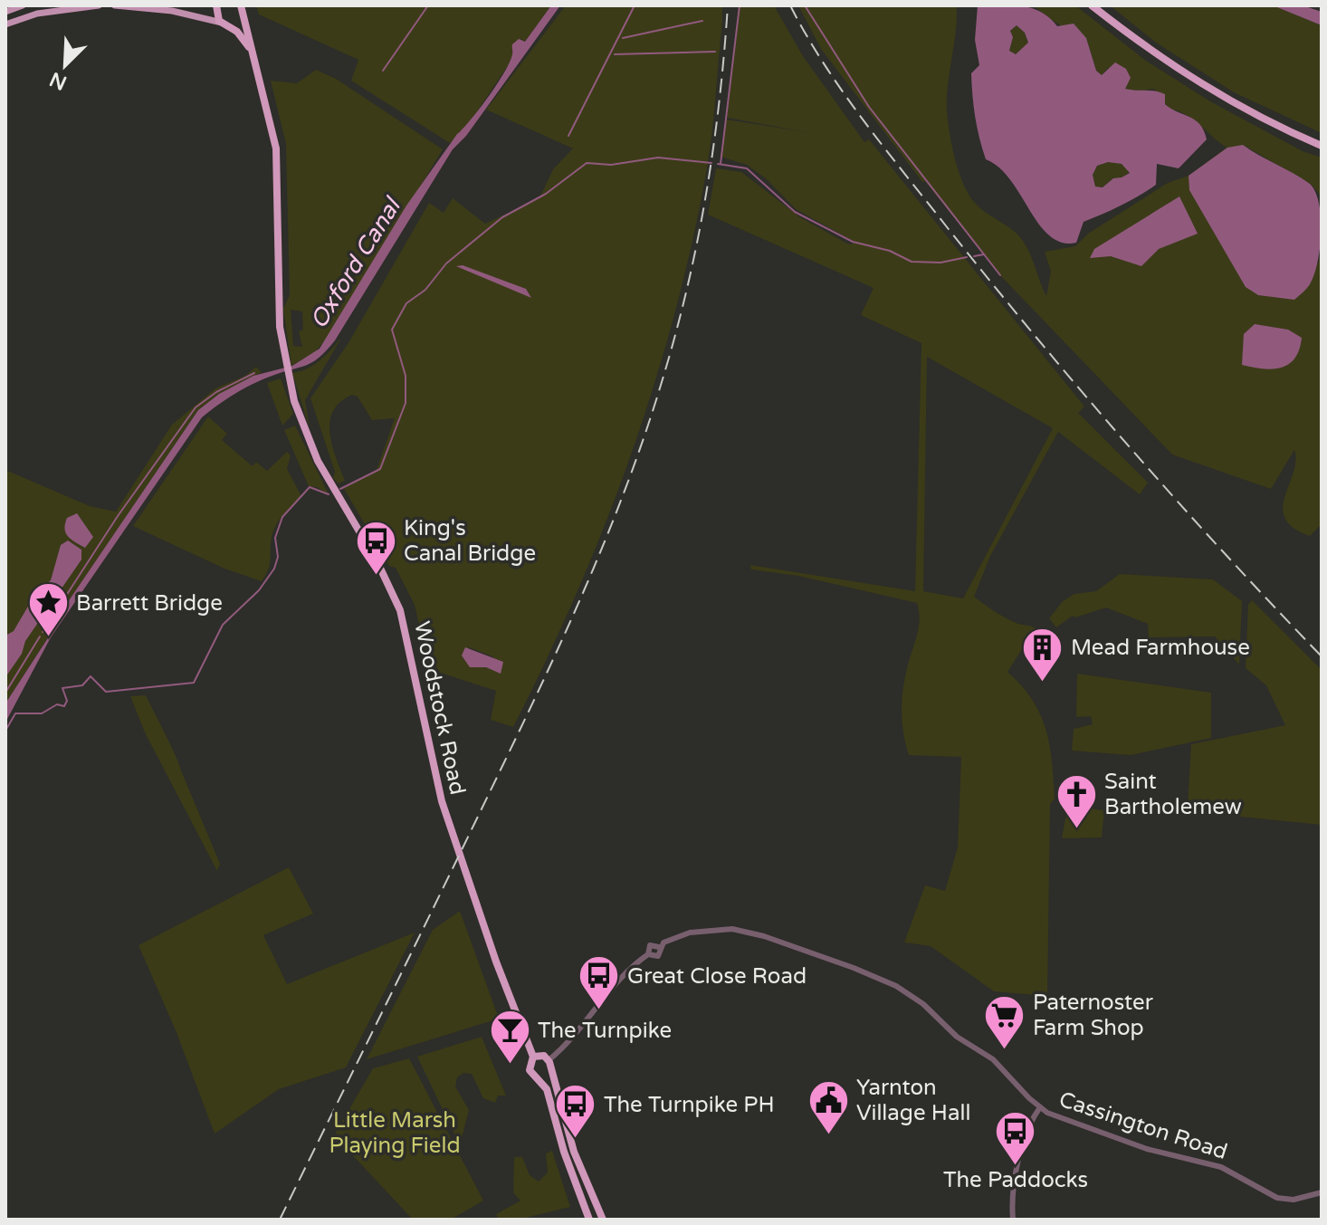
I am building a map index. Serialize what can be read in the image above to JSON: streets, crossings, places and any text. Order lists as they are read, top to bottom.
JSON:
{
  "streets": {
    "highway": ["Woodstock Road"],
    "street": ["Cassington Road"]
  },
  "crossings": [
    ["Woodstock Road", "Cassington Road"]
  ],
  "water": ["Oxford Canal"],
  "parks": ["Little Marsh Playing Field"],
  "places": {
    "bus stop": [
      "King's Canal Bridge",
      "Great Close Road",
      "The Turnpike PH",
      "The Paddocks"
    ],
    "place": ["Barrett Bridge"],
    "building": ["Mead Farmhouse"],
    "church": ["Saint Bartholemew"],
    "supermarket": ["Paternoster Farm Shop"],
    "bar": ["The Turnpike"],
    "public building": ["Yarnton Village Hall"]
  },
  "north": "bottom left"
}
